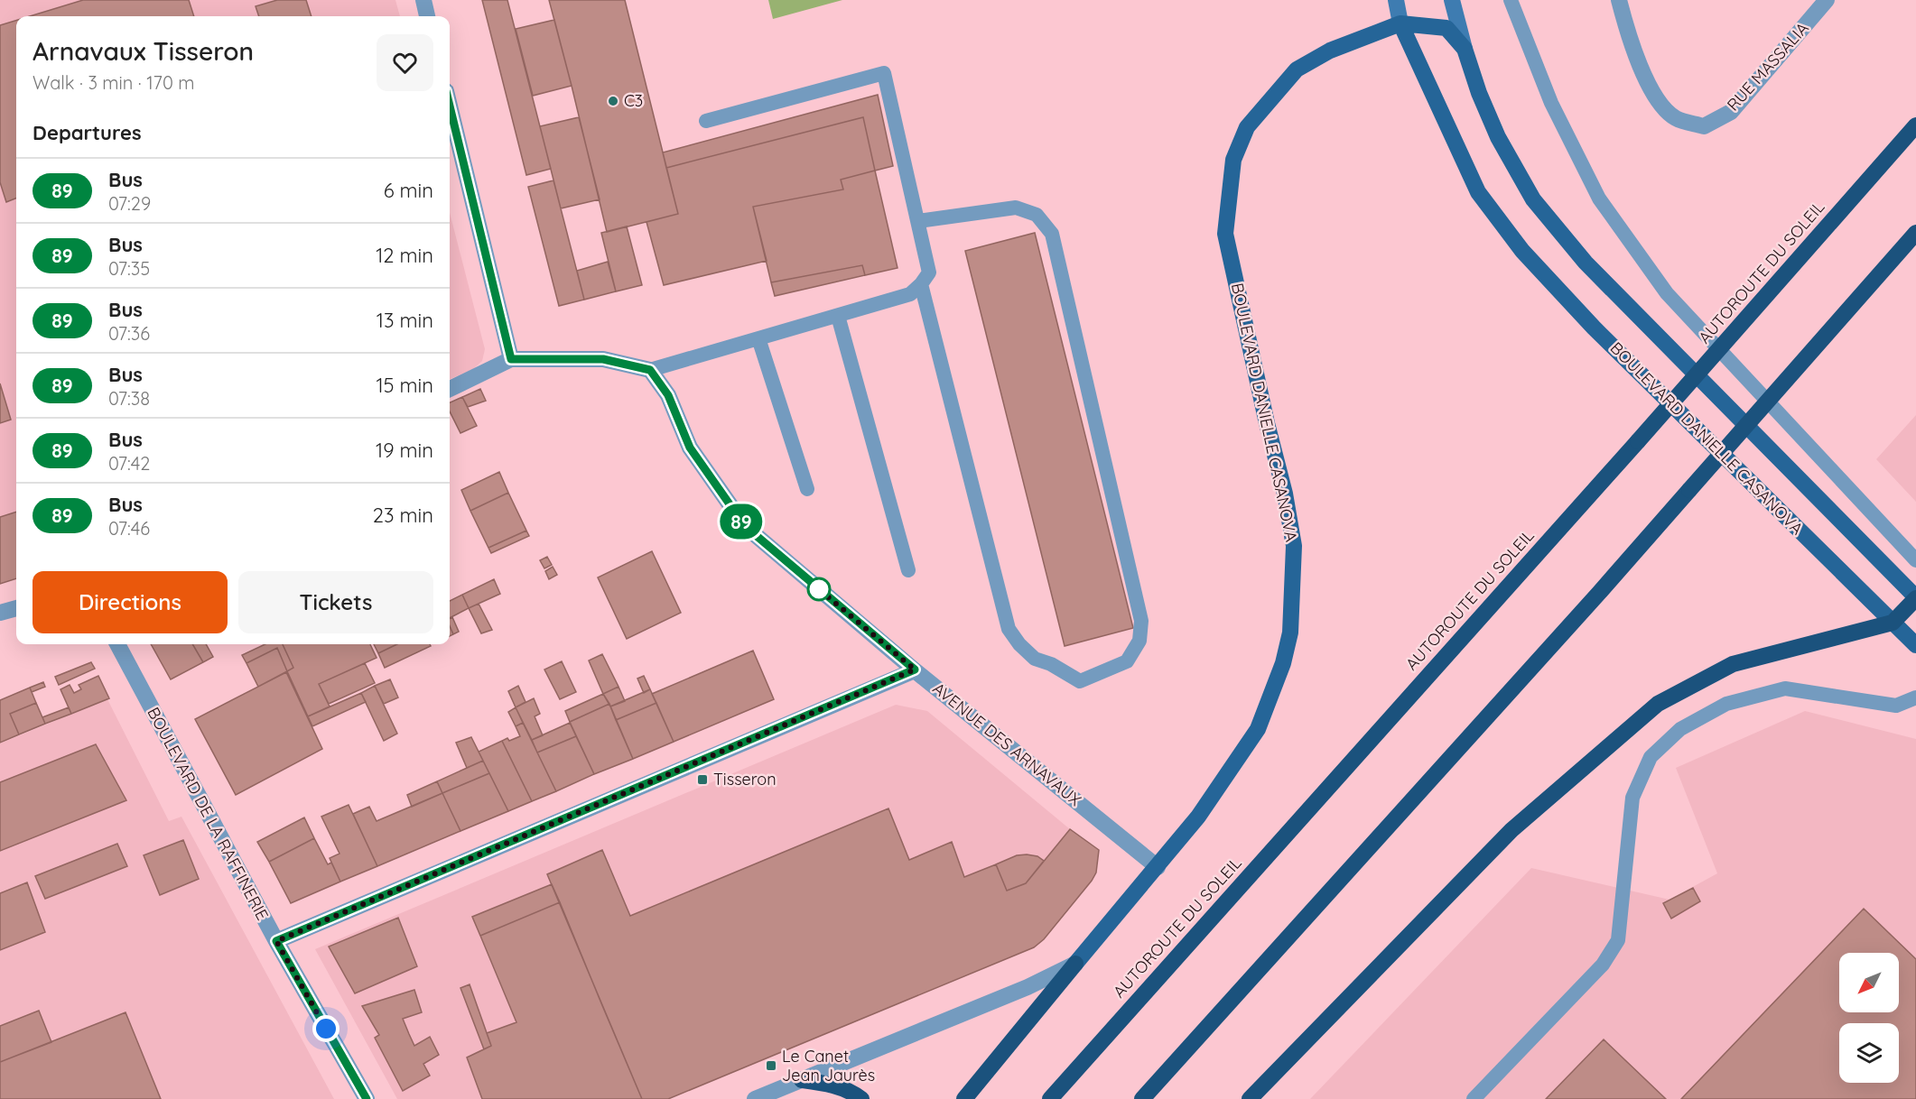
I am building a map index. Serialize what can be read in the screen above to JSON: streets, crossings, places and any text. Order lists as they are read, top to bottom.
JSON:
{
  "streets": {
    "highway": ["AUTOROUTE DU SOLEIL"],
    "main road": ["BOULEVARD DANIELLE CASANOVA"],
    "street": ["RUE MASSALIA", "AVENUE DES ARNAVAUX", "BOULEVARD DE LA RAFFINERIE"]
  },
  "crossings": [
    ["BOULEVARD DANIELLE CASANOVA", "AVENUE DES ARNAVAUX"]
  ],
  "places": {
    "other": ["C3"],
    "transit": ["Tisseron", "Le Canet Jean Jaurès"]
  },
  "lines": ["bus line 89"],
  "north": "bottom left",
  "page": {
    "on_map": "89",
    "heading": [
      ["Arnavaux Tisseron", "Walk · 3 min · 170 m"],
      "Departures"
    ],
    "list": [
      {
        "mark": "89",
        "name": "Bus",
        "note": "07:29",
        "value": "6 min"
      },
      {
        "mark": "89",
        "name": "Bus",
        "note": "07:35",
        "value": "12 min"
      },
      {
        "mark": "89",
        "name": "Bus",
        "note": "07:36",
        "value": "13 min"
      },
      {
        "mark": "89",
        "name": "Bus",
        "note": "07:38",
        "value": "15 min"
      },
      {
        "mark": "89",
        "name": "Bus",
        "note": "07:42",
        "value": "19 min"
      },
      {
        "mark": "89",
        "name": "Bus",
        "note": "07:46",
        "value": "23 min"
      }
    ],
    "buttons": ["Directions", "Tickets"]
  }
}
